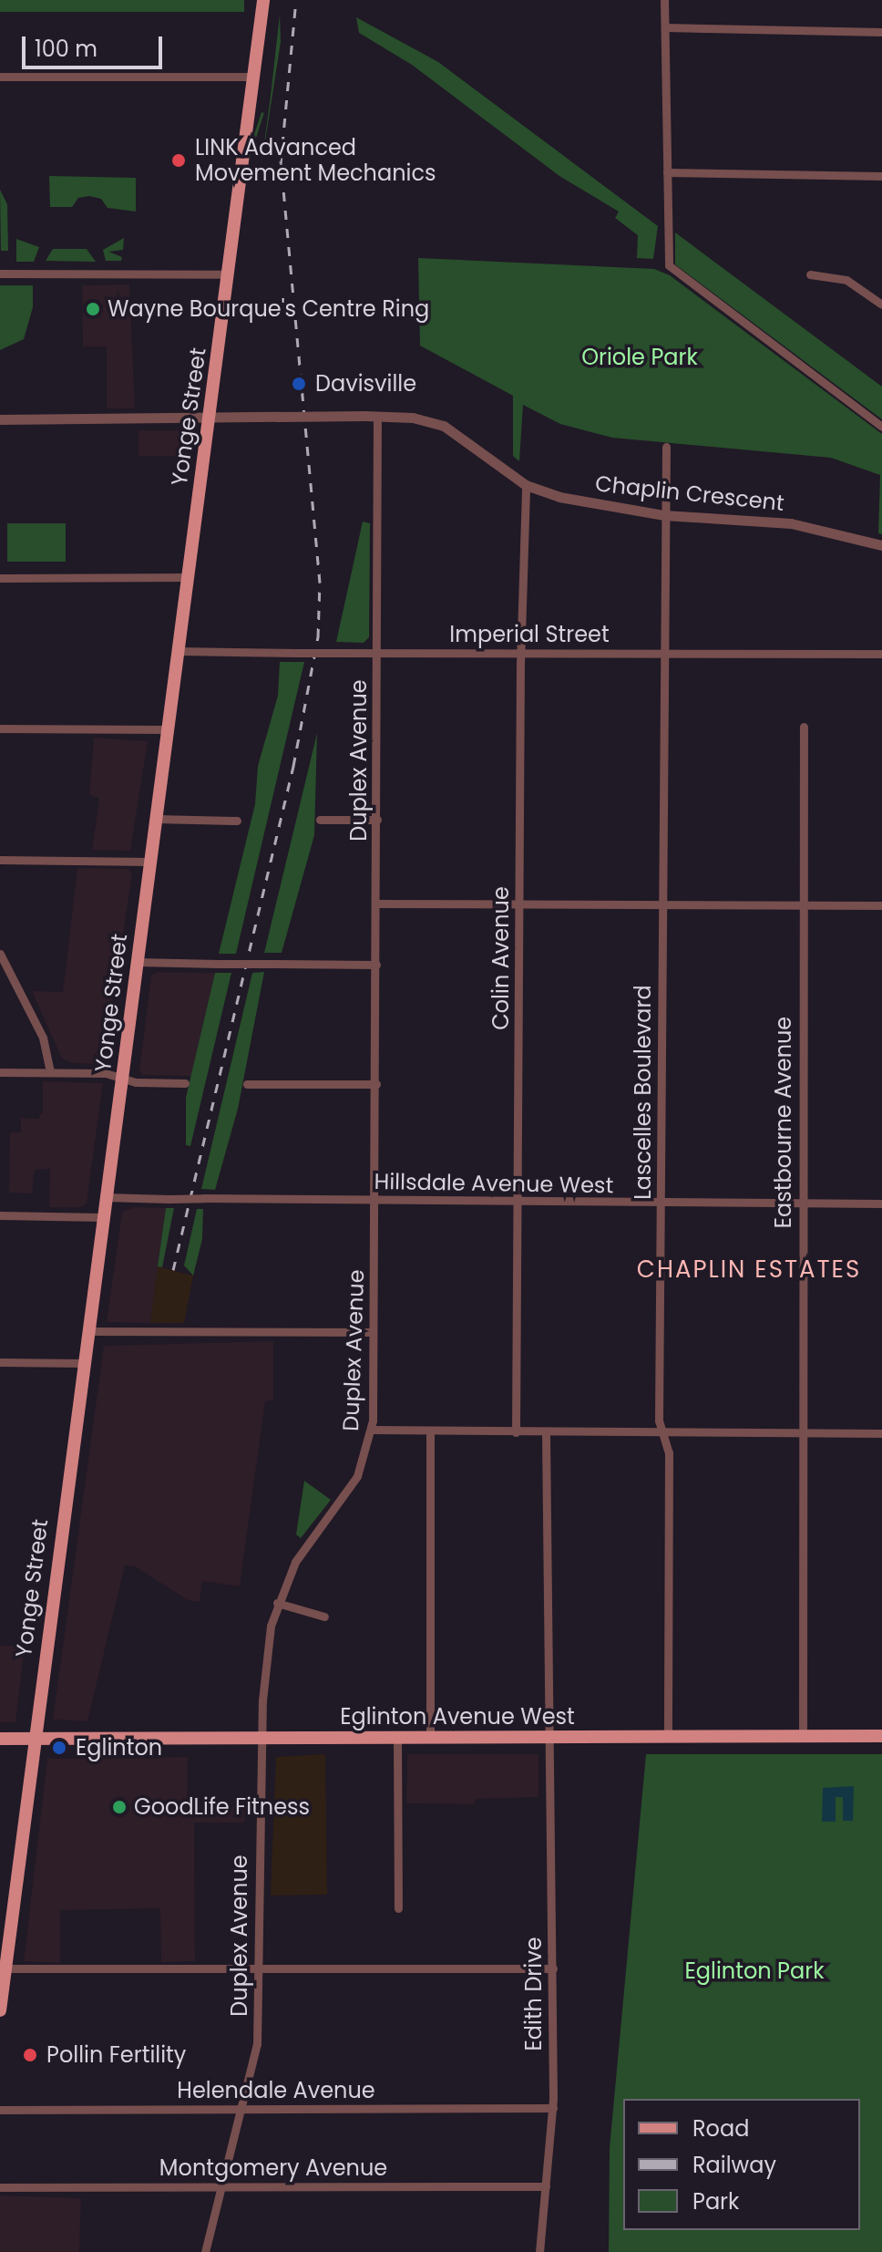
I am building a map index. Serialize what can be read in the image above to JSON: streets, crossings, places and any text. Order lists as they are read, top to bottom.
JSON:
{
  "streets": {
    "main road": ["Yonge Street", "Eglinton Avenue West"],
    "street": [
      "Chaplin Crescent",
      "Imperial Street",
      "Duplex Avenue",
      "Colin Avenue",
      "Lascelles Boulevard",
      "Eastbourne Avenue",
      "Hillsdale Avenue West",
      "Edith Drive",
      "Helendale Avenue",
      "Montgomery Avenue"
    ]
  },
  "crossings": [
    ["Yonge Street", "Chaplin Crescent"],
    ["Yonge Street", "Imperial Street"],
    ["Yonge Street", "Hillsdale Avenue West"],
    ["Yonge Street", "Eglinton Avenue West"],
    ["Chaplin Crescent", "Duplex Avenue"],
    ["Chaplin Crescent", "Colin Avenue"],
    ["Chaplin Crescent", "Lascelles Boulevard"],
    ["Imperial Street", "Duplex Avenue"],
    ["Imperial Street", "Colin Avenue"],
    ["Imperial Street", "Lascelles Boulevard"],
    ["Duplex Avenue", "Hillsdale Avenue West"],
    ["Duplex Avenue", "Eglinton Avenue West"],
    ["Duplex Avenue", "Helendale Avenue"],
    ["Duplex Avenue", "Montgomery Avenue"],
    ["Colin Avenue", "Hillsdale Avenue West"],
    ["Lascelles Boulevard", "Hillsdale Avenue West"],
    ["Lascelles Boulevard", "Eglinton Avenue West"],
    ["Eastbourne Avenue", "Hillsdale Avenue West"],
    ["Eastbourne Avenue", "Eglinton Avenue West"],
    ["Eglinton Avenue West", "Edith Drive"],
    ["Edith Drive", "Helendale Avenue"],
    ["Edith Drive", "Montgomery Avenue"]
  ],
  "districts": ["CHAPLIN ESTATES"],
  "parks": ["Oriole Park", "Eglinton Park"],
  "places": [
    "LINK Advanced Movement Mechanics",
    "Wayne Bourque's Centre Ring",
    "Davisville",
    "Eglinton",
    "GoodLife Fitness",
    "Pollin Fertility"
  ],
  "legend": ["Road", "Railway", "Park"],
  "scale_bar": "100 m"
}
